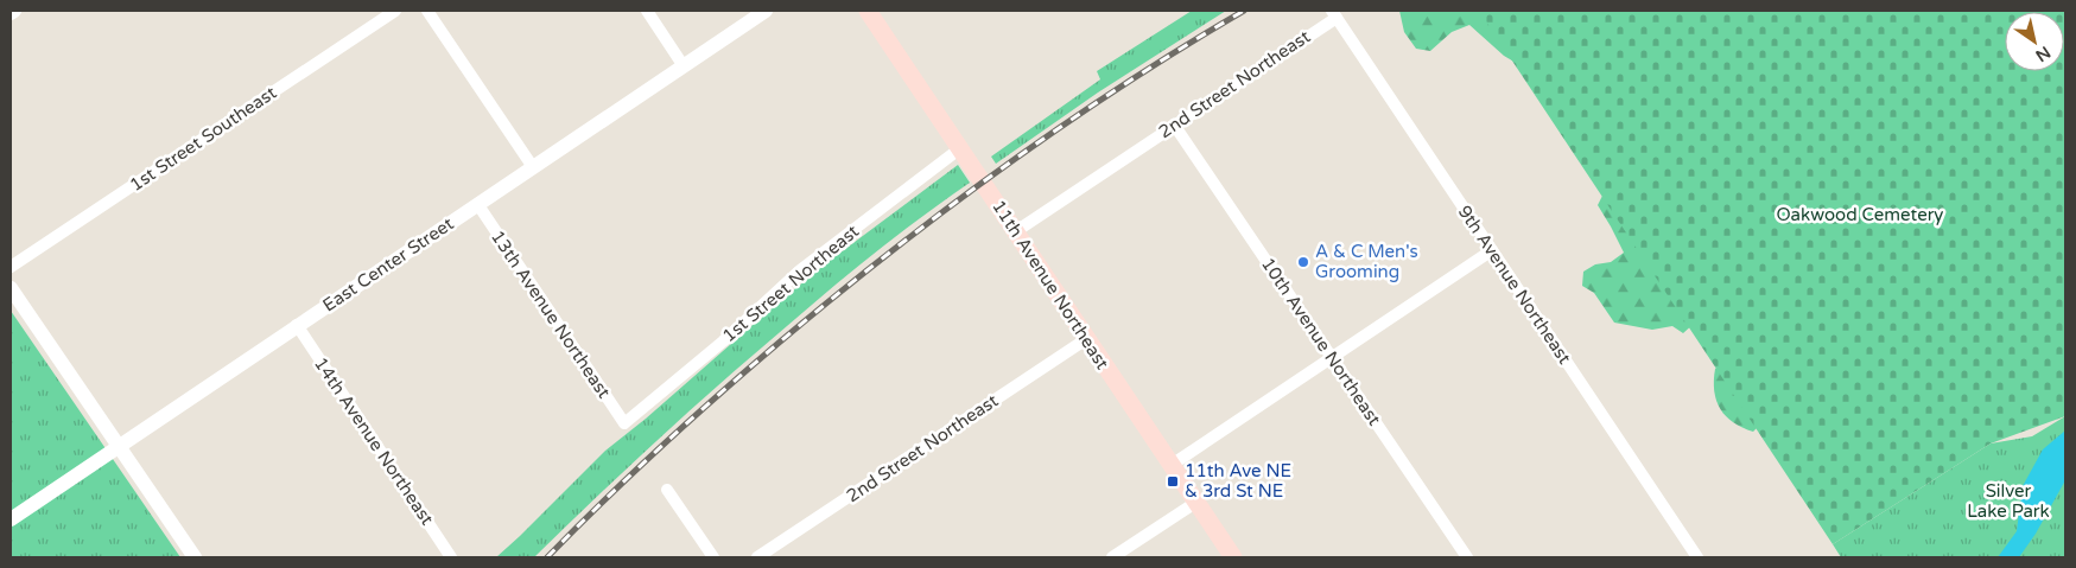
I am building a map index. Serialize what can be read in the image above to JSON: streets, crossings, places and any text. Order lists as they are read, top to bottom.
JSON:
{
  "streets": {
    "main road": ["11th Avenue Northeast"],
    "street": [
      "2nd Street Northeast",
      "1st Street Southeast",
      "East Center Street",
      "1st Street Northeast",
      "9th Avenue Northeast",
      "13th Avenue Northeast",
      "10th Avenue Northeast",
      "14th Avenue Northeast"
    ]
  },
  "crossings": [
    ["2nd Street Northeast", "11th Avenue Northeast"],
    ["2nd Street Northeast", "9th Avenue Northeast"],
    ["2nd Street Northeast", "10th Avenue Northeast"],
    ["East Center Street", "13th Avenue Northeast"],
    ["East Center Street", "14th Avenue Northeast"],
    ["1st Street Northeast", "11th Avenue Northeast"],
    ["1st Street Northeast", "13th Avenue Northeast"]
  ],
  "parks": ["Oakwood Cemetery", "Silver Lake Park"],
  "places": {
    "other": ["A & C Men's Grooming"],
    "transit": ["11th Ave NE & 3rd St NE"]
  },
  "north": "bottom right"
}
